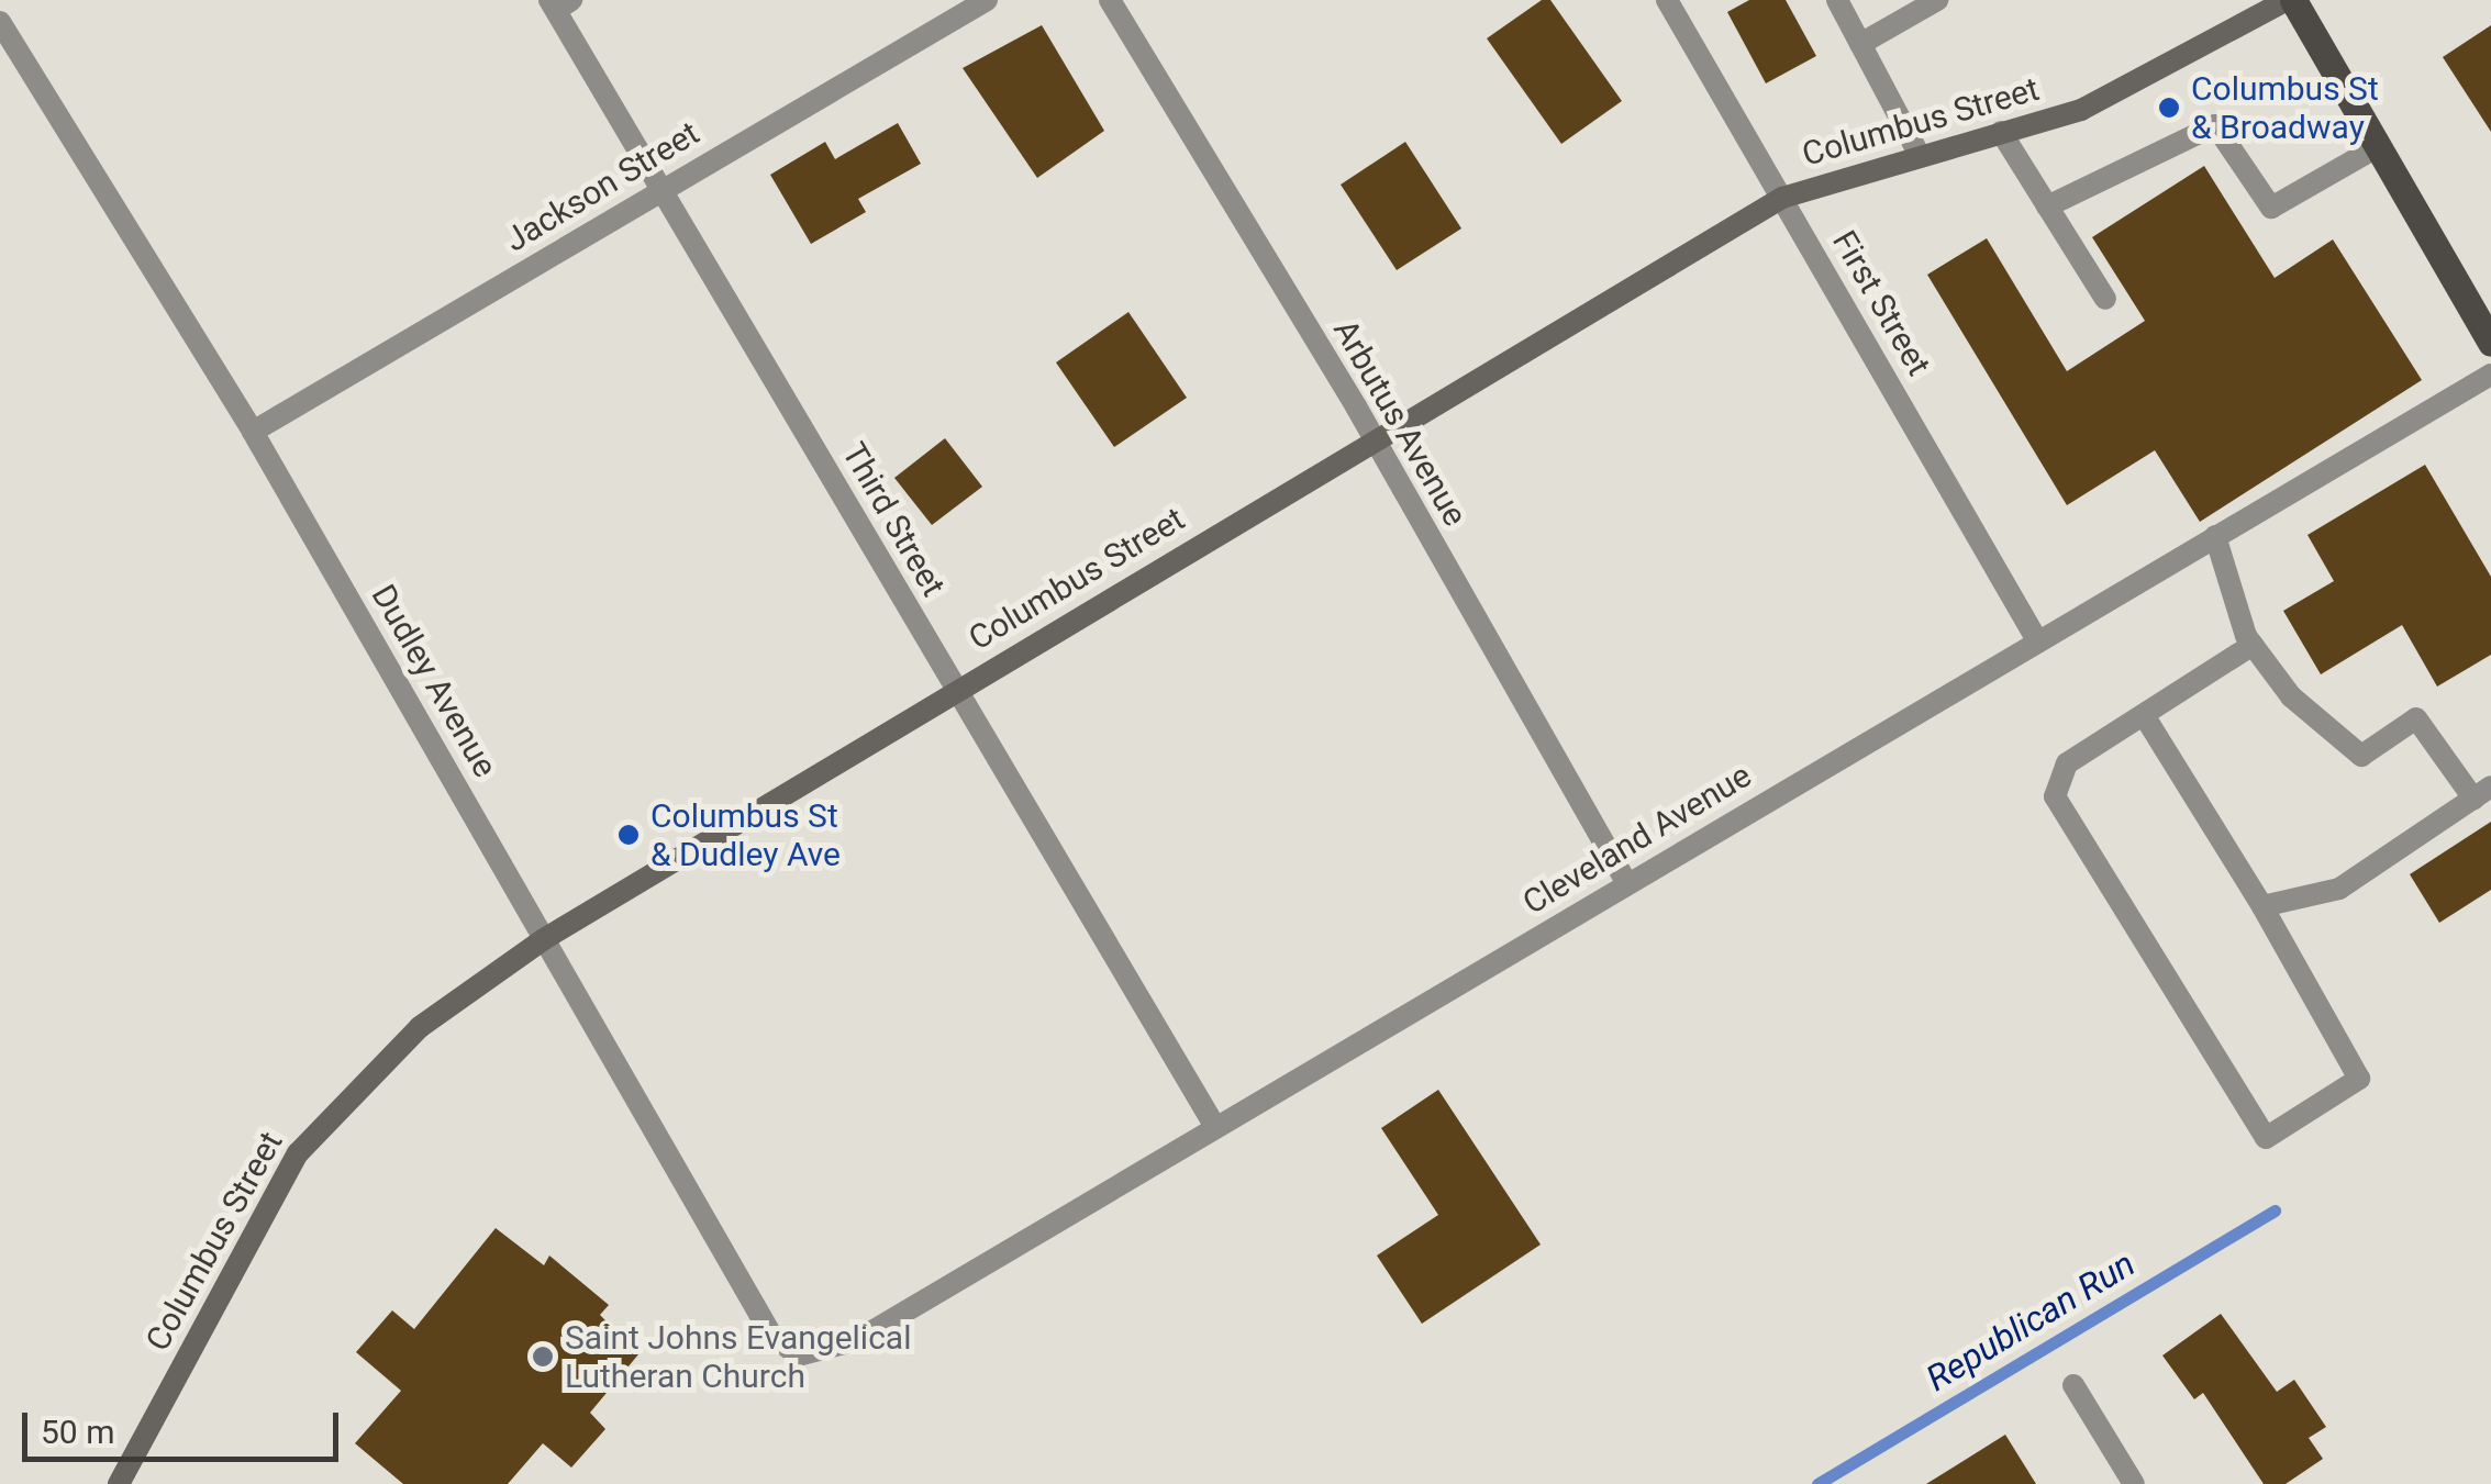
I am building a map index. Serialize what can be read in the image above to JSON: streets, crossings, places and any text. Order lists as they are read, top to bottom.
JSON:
{
  "streets": {
    "main road": ["Columbus Street"],
    "street": [
      "Jackson Street",
      "First Street",
      "Arbutus Avenue",
      "Third Street",
      "Dudley Avenue",
      "Cleveland Avenue"
    ]
  },
  "crossings": [
    ["Columbus Street", "First Street"],
    ["Columbus Street", "Arbutus Avenue"],
    ["Columbus Street", "Third Street"],
    ["Columbus Street", "Dudley Avenue"],
    ["Jackson Street", "Third Street"],
    ["Jackson Street", "Dudley Avenue"],
    ["First Street", "Cleveland Avenue"],
    ["Arbutus Avenue", "Cleveland Avenue"],
    ["Third Street", "Cleveland Avenue"],
    ["Dudley Avenue", "Cleveland Avenue"]
  ],
  "water": ["Republican Run"],
  "places": ["Columbus St & Broadway", "Columbus St & Dudley Ave", "Saint Johns Evangelical Lutheran Church"],
  "scale_bar": "50 m"
}
